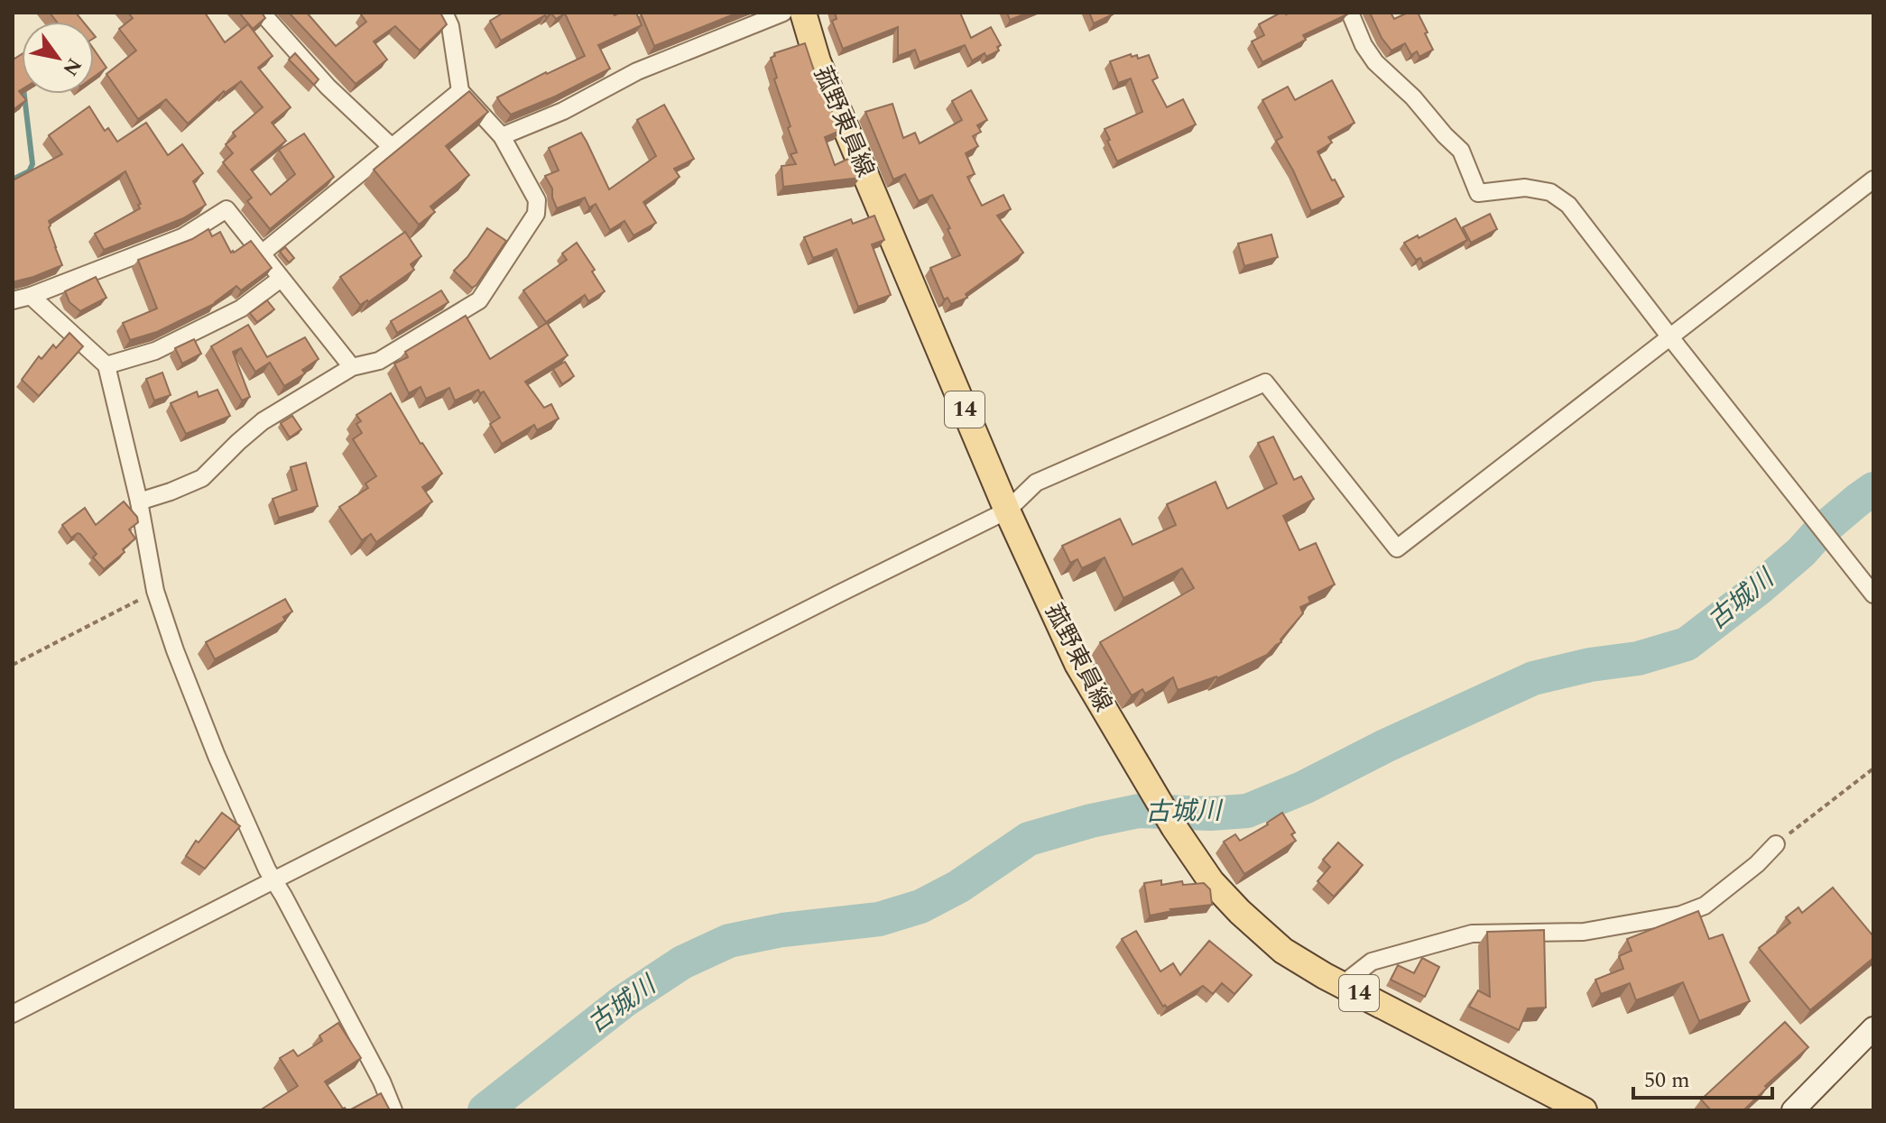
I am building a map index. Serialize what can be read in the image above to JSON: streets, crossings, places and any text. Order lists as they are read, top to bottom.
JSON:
{
  "streets": {
    "main road": ["菰野東員線", "14"]
  },
  "water": ["古城川"],
  "scale_bar": "50 m",
  "north": "bottom right"
}
